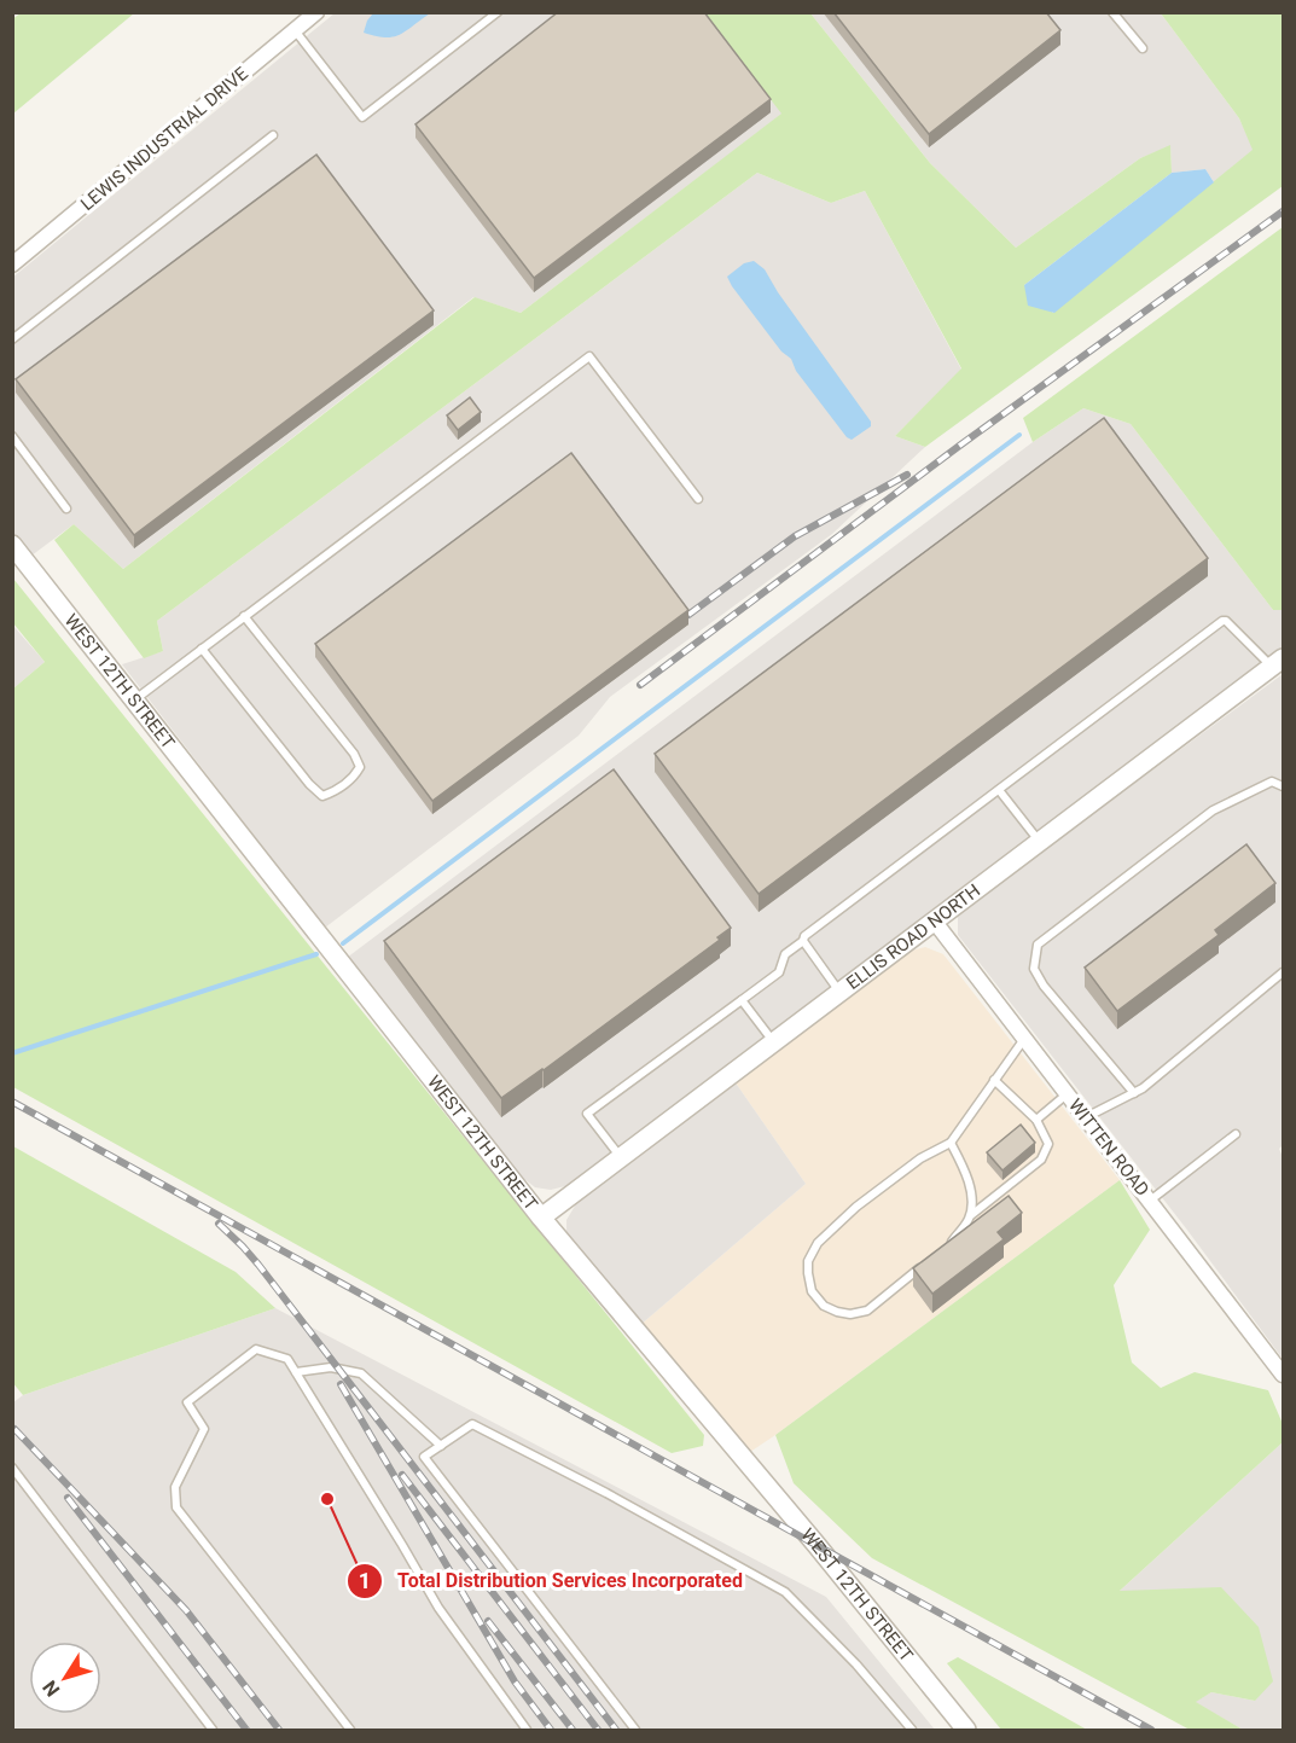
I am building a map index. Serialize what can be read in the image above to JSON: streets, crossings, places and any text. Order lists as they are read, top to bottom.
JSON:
{
  "streets": {
    "street": [
      "LEWIS INDUSTRIAL DRIVE",
      "WEST 12TH STREET",
      "ELLIS ROAD NORTH",
      "WITTEN ROAD"
    ]
  },
  "crossings": [
    ["WEST 12TH STREET", "ELLIS ROAD NORTH"],
    ["ELLIS ROAD NORTH", "WITTEN ROAD"]
  ],
  "places": ["Total Distribution Services Incorporated"],
  "north": "bottom left"
}
